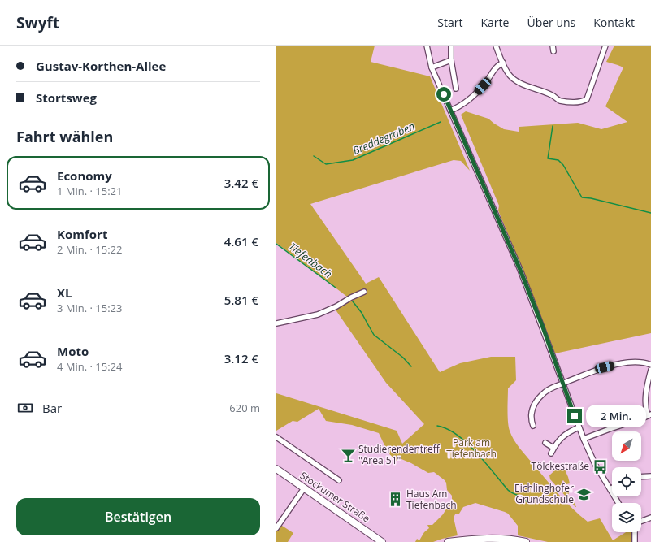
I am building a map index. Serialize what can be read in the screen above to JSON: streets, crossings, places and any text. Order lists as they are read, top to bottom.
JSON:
{
  "streets": {
    "main road": ["Stockumer Straße"]
  },
  "water": ["Breddegraben", "Tiefenbach"],
  "parks": ["Park am Tiefenbach"],
  "places": {
    "bar": ["Studierendentreff \"Area 51\""],
    "bus stop": ["Tölckestraße"],
    "school or university": ["Eichlinghofer Grundschule"],
    "building": ["Haus Am Tiefenbach"]
  },
  "north": "bottom left",
  "page": {
    "header": "Swyft",
    "nav": [
      "Start",
      "Karte",
      "Über uns",
      "Kontakt"
    ],
    "banner": ["Gustav-Korthen-Allee", "Stortsweg"],
    "heading": "Fahrt wählen",
    "list": [
      {
        "name": "Economy",
        "note": "1 Min. · 15:21",
        "value": "3.42 €"
      },
      {
        "name": "Komfort",
        "note": "2 Min. · 15:22",
        "value": "4.61 €"
      },
      {
        "name": "XL",
        "note": "3 Min. · 15:23",
        "value": "5.81 €"
      },
      {
        "name": "Moto",
        "note": "4 Min. · 15:24",
        "value": "3.12 €"
      }
    ],
    "pay": ["Bar", "620 m"],
    "bubble": "2 Min.",
    "buttons": "Bestätigen"
  }
}
